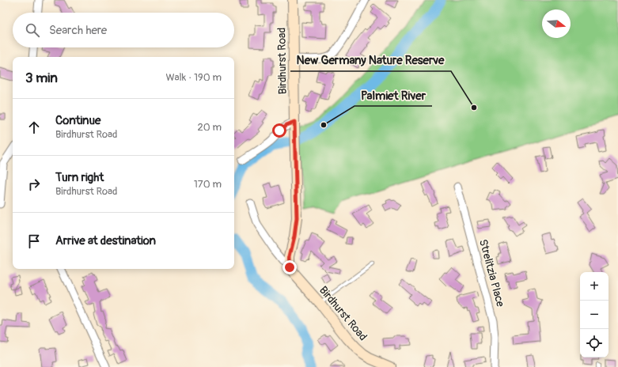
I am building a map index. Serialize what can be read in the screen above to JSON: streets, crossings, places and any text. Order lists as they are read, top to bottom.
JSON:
{
  "streets": {
    "street": ["Birdhurst Road", "Strelitzia Place"]
  },
  "places": ["New Germany Nature Reserve", "Palmiet River"],
  "north": "right",
  "page": {
    "search": "Search here",
    "heading": ["3 min", "Walk · 190 m"],
    "list": [
      ["Continue", "Birdhurst Road", "20 m"],
      ["Turn right", "Birdhurst Road", "170 m"],
      "Arrive at destination"
    ],
    "map_buttons": ["+", "−"]
  }
}
